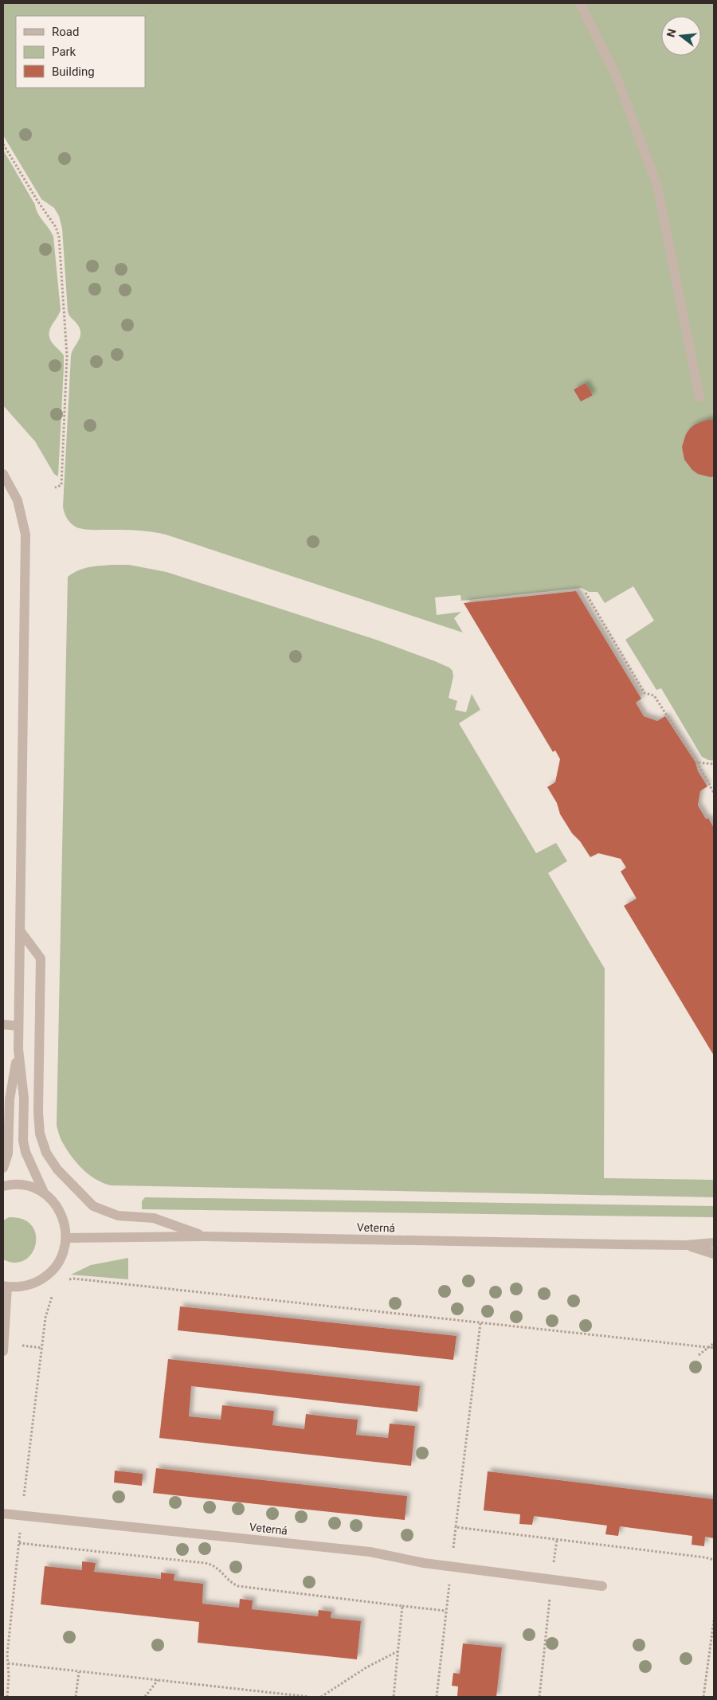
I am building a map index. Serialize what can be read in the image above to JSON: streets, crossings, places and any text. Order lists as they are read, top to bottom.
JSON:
{
  "streets": {
    "street": ["Veterná"]
  },
  "legend": ["Road", "Park", "Building"],
  "north": "left"
}
